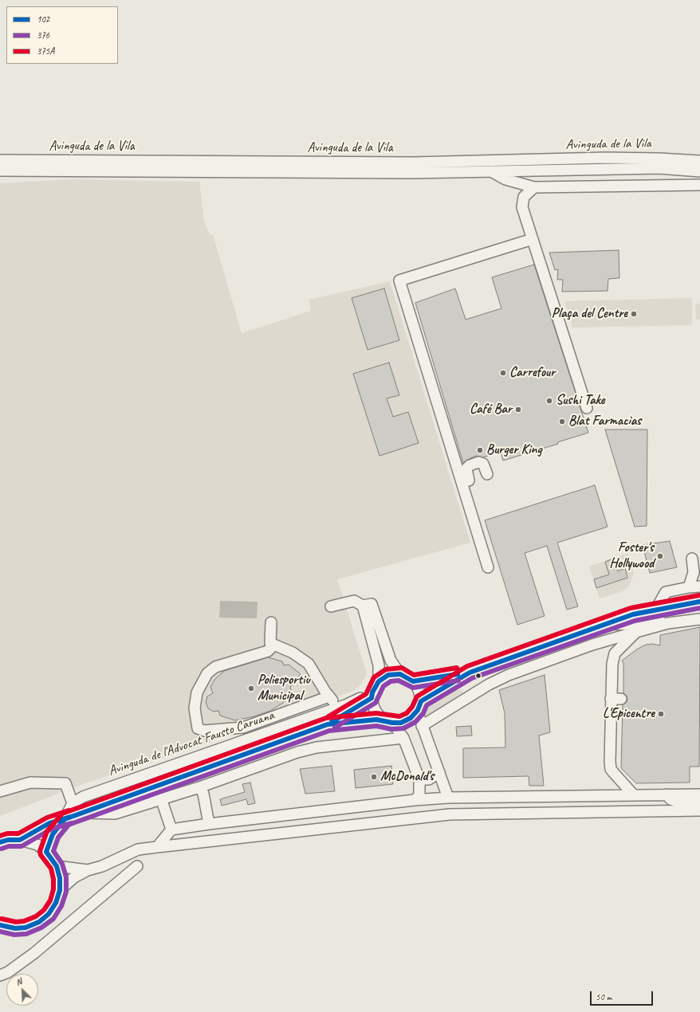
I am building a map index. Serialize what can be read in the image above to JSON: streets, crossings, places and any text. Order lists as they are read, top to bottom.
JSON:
{
  "streets": {
    "street": ["Avinguda de la Vila", "Avinguda de l'Advocat Fausto Caruana"]
  },
  "places": [
    "Plaça del Centre",
    "Carrefour",
    "Sushi Take",
    "Café Bar",
    "Blat Farmacias",
    "Burger King",
    "Foster's Hollywood",
    "Poliesportiu Municipal",
    "L'Epicentre",
    "McDonald's"
  ],
  "lines": ["transit line 375A", "transit line 102", "transit line 376"],
  "legend": ["102", "376", "375A"],
  "scale_bar": "50 m",
  "north": "top left"
}
